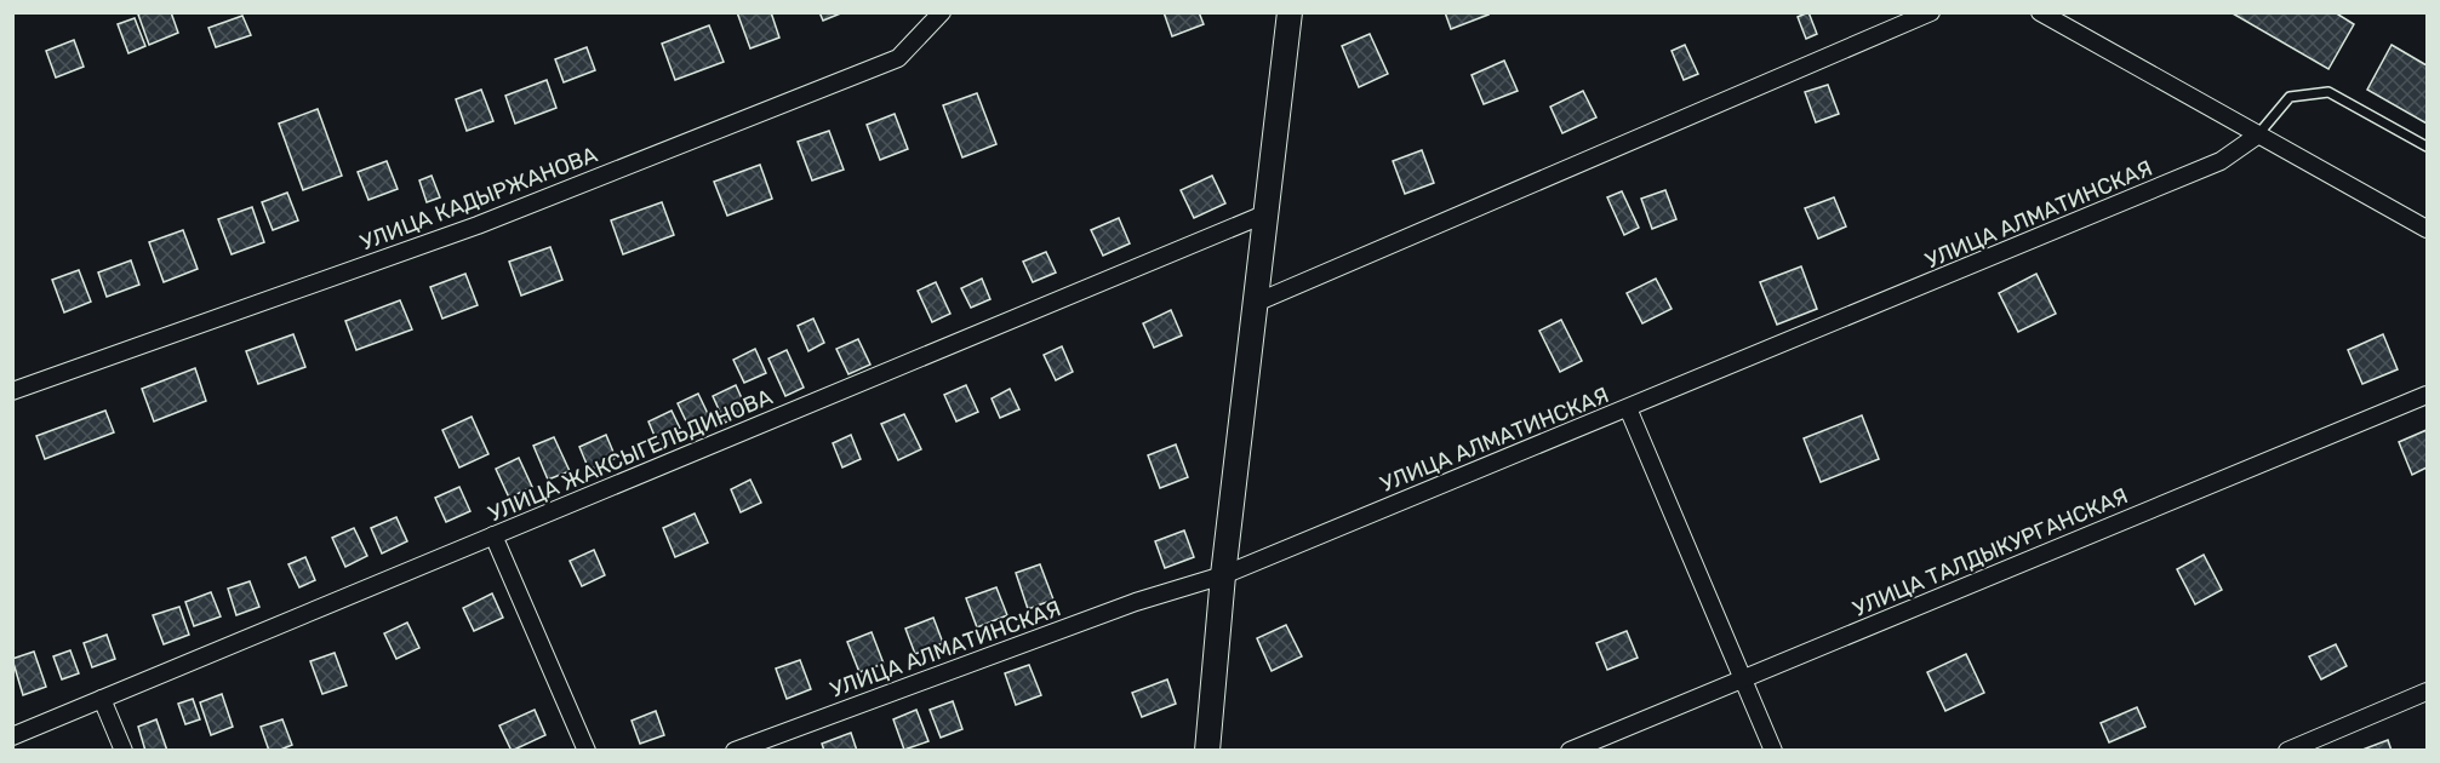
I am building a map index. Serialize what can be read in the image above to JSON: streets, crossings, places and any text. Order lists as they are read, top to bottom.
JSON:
{
  "streets": {
    "street": [
      "УЛИЦА КАДЫРЖАНОВА",
      "УЛИЦА АЛМАТИНСКАЯ",
      "УЛИЦА ЖАКСЫГЕЛЬДИНОВА",
      "УЛИЦА ТАЛДЫКУРГАНСКАЯ"
    ]
  }
}
